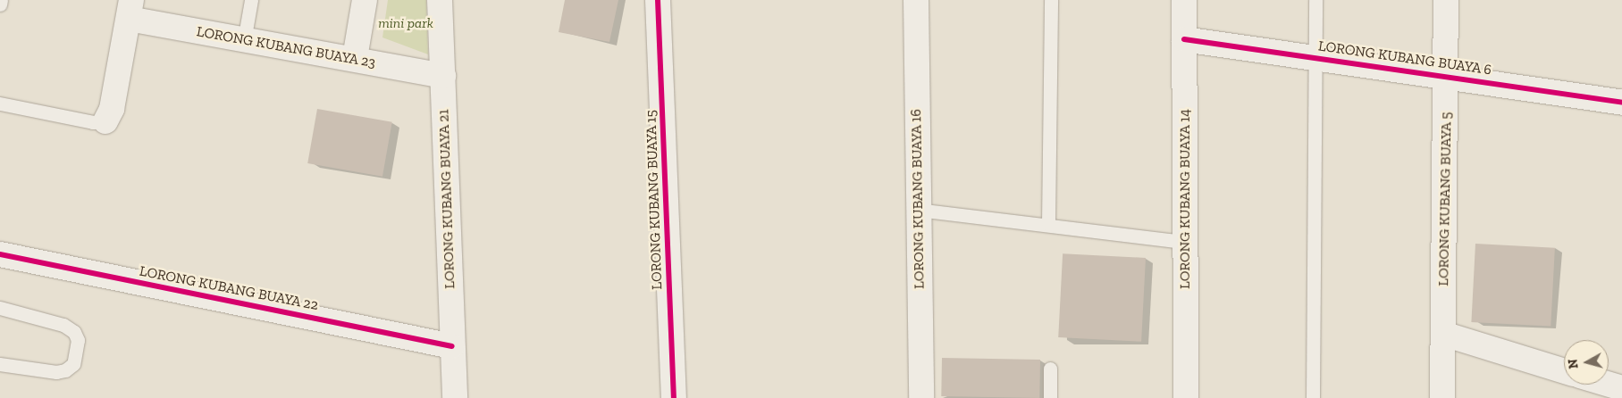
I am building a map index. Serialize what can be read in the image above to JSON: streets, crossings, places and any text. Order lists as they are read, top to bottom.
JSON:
{
  "streets": {
    "street": [
      "LORONG KUBANG BUAYA 23",
      "LORONG KUBANG BUAYA 6",
      "LORONG KUBANG BUAYA 21",
      "LORONG KUBANG BUAYA 16",
      "LORONG KUBANG BUAYA 14",
      "LORONG KUBANG BUAYA 5",
      "LORONG KUBANG BUAYA 15",
      "LORONG KUBANG BUAYA 22"
    ]
  },
  "crossings": [
    ["LORONG KUBANG BUAYA 23", "LORONG KUBANG BUAYA 21"],
    ["LORONG KUBANG BUAYA 6", "LORONG KUBANG BUAYA 14"],
    ["LORONG KUBANG BUAYA 6", "LORONG KUBANG BUAYA 5"],
    ["LORONG KUBANG BUAYA 21", "LORONG KUBANG BUAYA 22"]
  ],
  "parks": ["mini park"],
  "north": "left"
}
